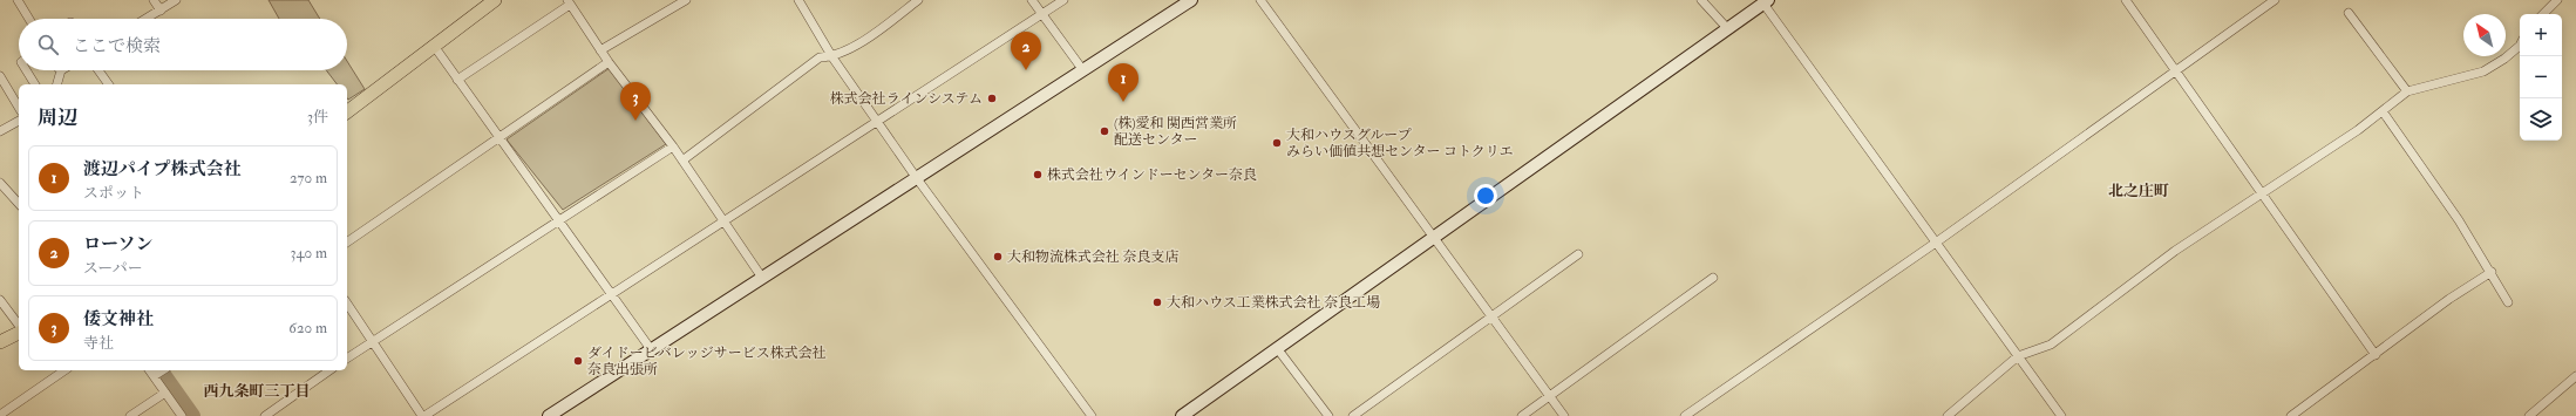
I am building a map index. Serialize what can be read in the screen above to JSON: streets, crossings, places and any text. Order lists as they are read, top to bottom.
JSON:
{
  "districts": ["北之庄町", "西九条町三丁目"],
  "places": [
    "株式会社ラインシステム",
    "(株)愛和 関西営業所 配送センター",
    "大和ハウスグループ みらい価値共想センター コトクリエ",
    "株式会社ウインドーセンター奈良",
    "大和物流株式会社 奈良支店",
    "大和ハウス工業株式会社 奈良工場",
    "ダイドービバレッジサービス株式会社 奈良出張所"
  ],
  "north": "top left",
  "page": {
    "map_buttons": ["+", "−"],
    "search": "ここで検索",
    "pins": ["2", "1", "3"],
    "heading": ["周辺", "3件"],
    "list": [
      {
        "mark": "1",
        "name": "渡辺パイプ株式会社",
        "note": "スポット",
        "value": "270 m"
      },
      {
        "mark": "2",
        "name": "ローソン",
        "note": "スーパー",
        "value": "340 m"
      },
      {
        "mark": "3",
        "name": "倭文神社",
        "note": "寺社",
        "value": "620 m"
      }
    ]
  }
}
